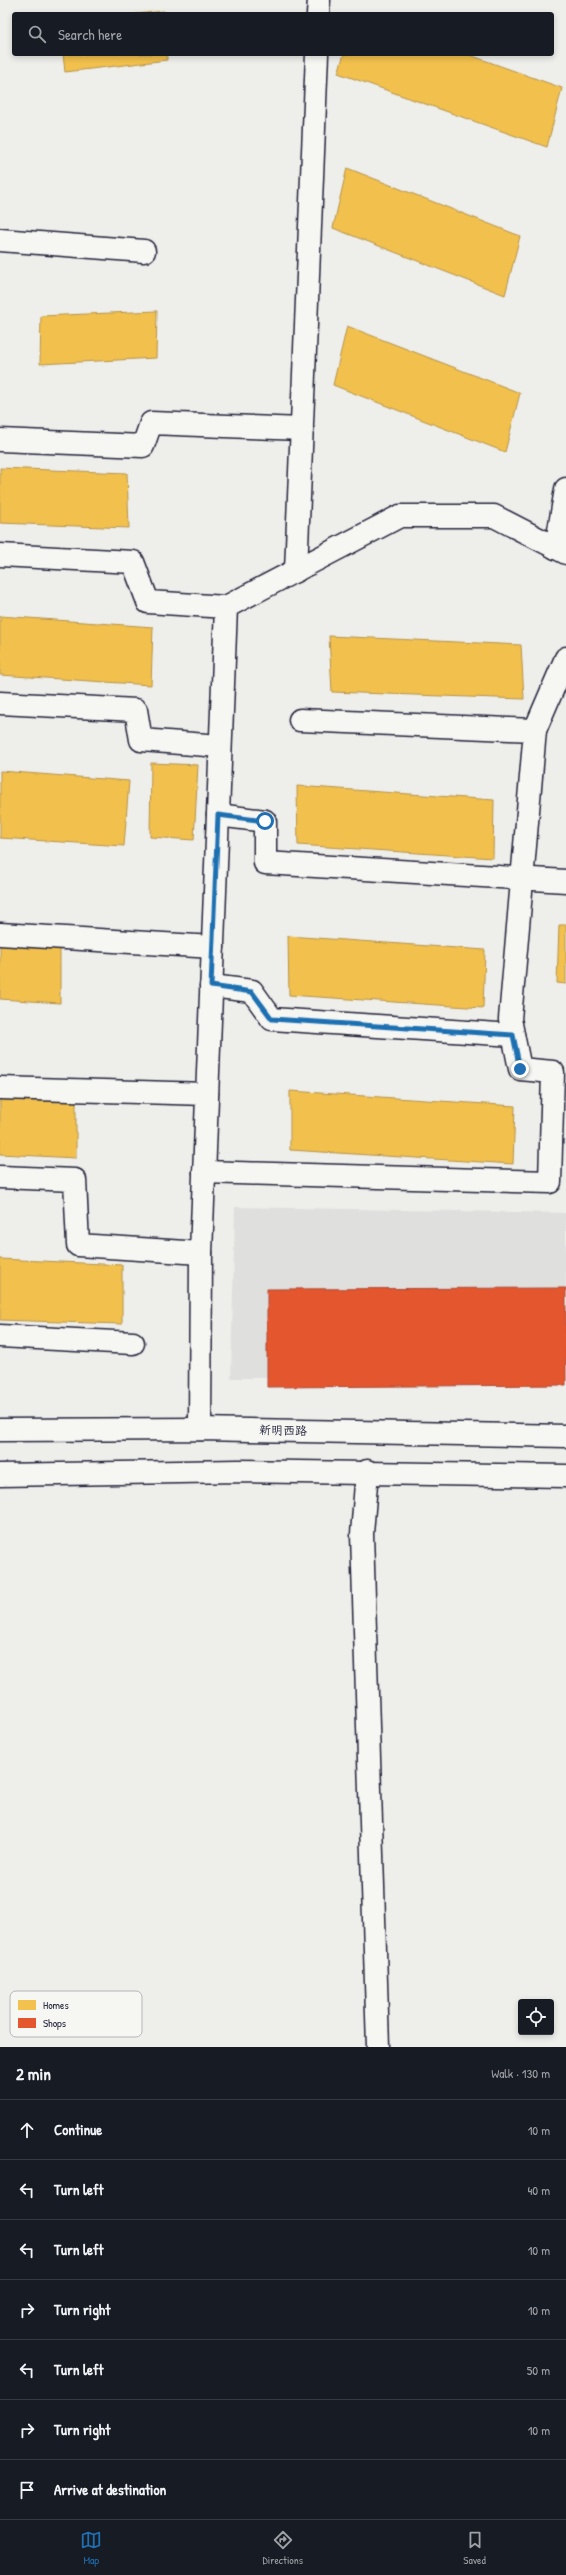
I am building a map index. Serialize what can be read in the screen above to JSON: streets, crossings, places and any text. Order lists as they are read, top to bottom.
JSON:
{
  "streets": {
    "street": ["新明西路"]
  },
  "legend": ["Homes", "Shops"],
  "page": {
    "search": "Search here",
    "heading": ["2 min", "Walk · 130 m"],
    "list": [
      ["Continue", "10 m"],
      ["Turn left", "40 m"],
      ["Turn left", "10 m"],
      ["Turn right", "10 m"],
      ["Turn left", "50 m"],
      ["Turn right", "10 m"],
      "Arrive at destination"
    ],
    "nav": ["Map", "Directions", "Saved"]
  }
}
